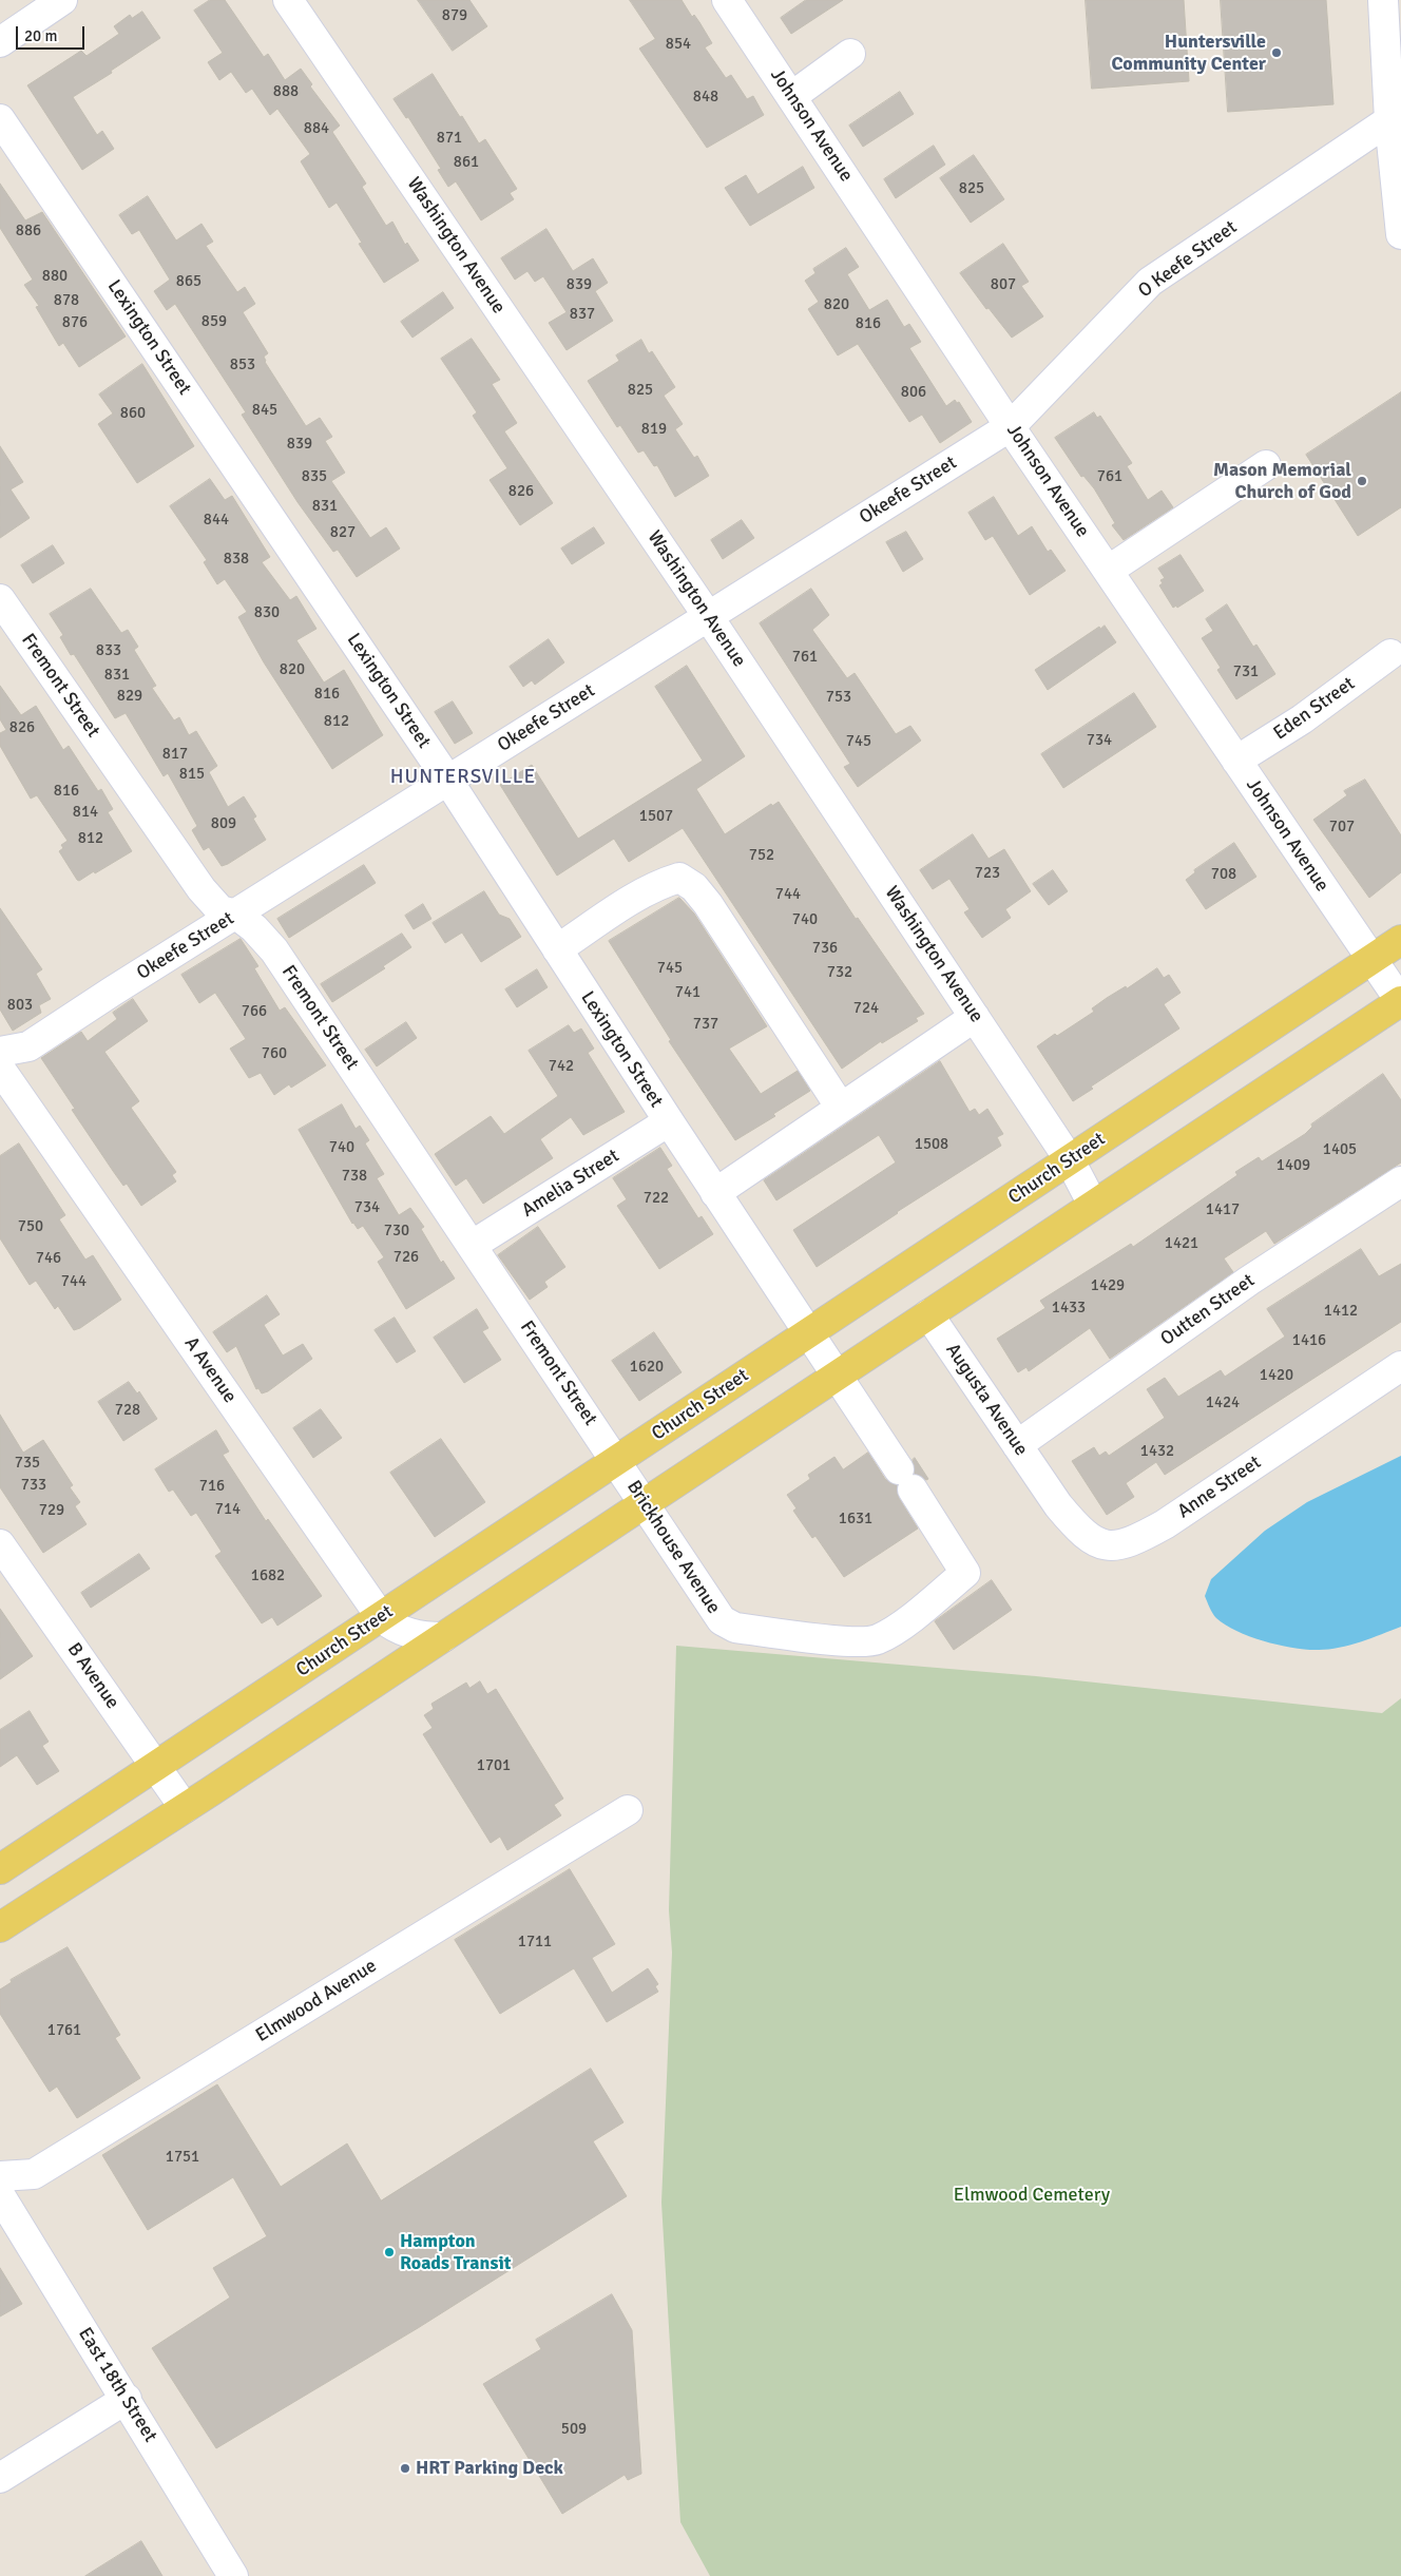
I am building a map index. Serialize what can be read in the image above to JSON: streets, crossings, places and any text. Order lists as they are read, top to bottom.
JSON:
{
  "streets": {
    "main road": ["Church Street"],
    "street": [
      "Johnson Avenue",
      "Washington Avenue",
      "O Keefe Street",
      "Lexington Street",
      "Okeefe Street",
      "Fremont Street",
      "Eden Street",
      "Amelia Street",
      "Outten Street",
      "A Avenue",
      "Augusta Avenue",
      "Anne Street",
      "Brickhouse Avenue",
      "B Avenue",
      "Elmwood Avenue",
      "East 18th Street"
    ]
  },
  "crossings": [
    ["Johnson Avenue", "O Keefe Street"],
    ["Johnson Avenue", "Okeefe Street"],
    ["Johnson Avenue", "Eden Street"],
    ["Johnson Avenue", "Church Street"],
    ["Washington Avenue", "Okeefe Street"],
    ["Washington Avenue", "Church Street"],
    ["O Keefe Street", "Okeefe Street"],
    ["Lexington Street", "Okeefe Street"],
    ["Lexington Street", "Church Street"],
    ["Lexington Street", "Amelia Street"],
    ["Lexington Street", "Brickhouse Avenue"],
    ["Okeefe Street", "Fremont Street"],
    ["Fremont Street", "Church Street"],
    ["Fremont Street", "Amelia Street"],
    ["Fremont Street", "Brickhouse Avenue"],
    ["Church Street", "A Avenue"],
    ["Church Street", "Brickhouse Avenue"],
    ["Church Street", "B Avenue"],
    ["Outten Street", "Augusta Avenue"],
    ["Augusta Avenue", "Anne Street"]
  ],
  "districts": ["HUNTERSVILLE"],
  "parks": ["Elmwood Cemetery"],
  "places": [
    "Huntersville Community Center",
    "Mason Memorial Church of God",
    "Hampton Roads Transit",
    "HRT Parking Deck"
  ],
  "house_numbers": [
    "879",
    "854",
    "888",
    "848",
    "884",
    "871",
    "861",
    "825",
    "886",
    "880",
    "865",
    "839",
    "807",
    "878",
    "820",
    "837",
    "859",
    "876",
    "816",
    "853",
    "825",
    "806",
    "845",
    "860",
    "819",
    "839",
    "835",
    "761",
    "826",
    "831",
    "844",
    "827",
    "838",
    "830",
    "833",
    "761",
    "820",
    "731",
    "831",
    "816",
    "829",
    "753",
    "812",
    "826",
    "734",
    "745",
    "817",
    "815",
    "816",
    "814",
    "1507",
    "809",
    "707",
    "812",
    "752",
    "723",
    "708",
    "744",
    "740",
    "736",
    "745",
    "732",
    "741",
    "803",
    "724",
    "766",
    "737",
    "760",
    "742",
    "1508",
    "740",
    "1405",
    "1409",
    "738",
    "722",
    "734",
    "1417",
    "750",
    "730",
    "1421",
    "726",
    "746",
    "744",
    "1429",
    "1433",
    "1412",
    "1416",
    "1620",
    "1420",
    "1424",
    "728",
    "1432",
    "735",
    "733",
    "716",
    "714",
    "729",
    "1631",
    "1682",
    "1701",
    "1711",
    "1761",
    "1751",
    "509"
  ],
  "scale_bar": "20 m"
}
